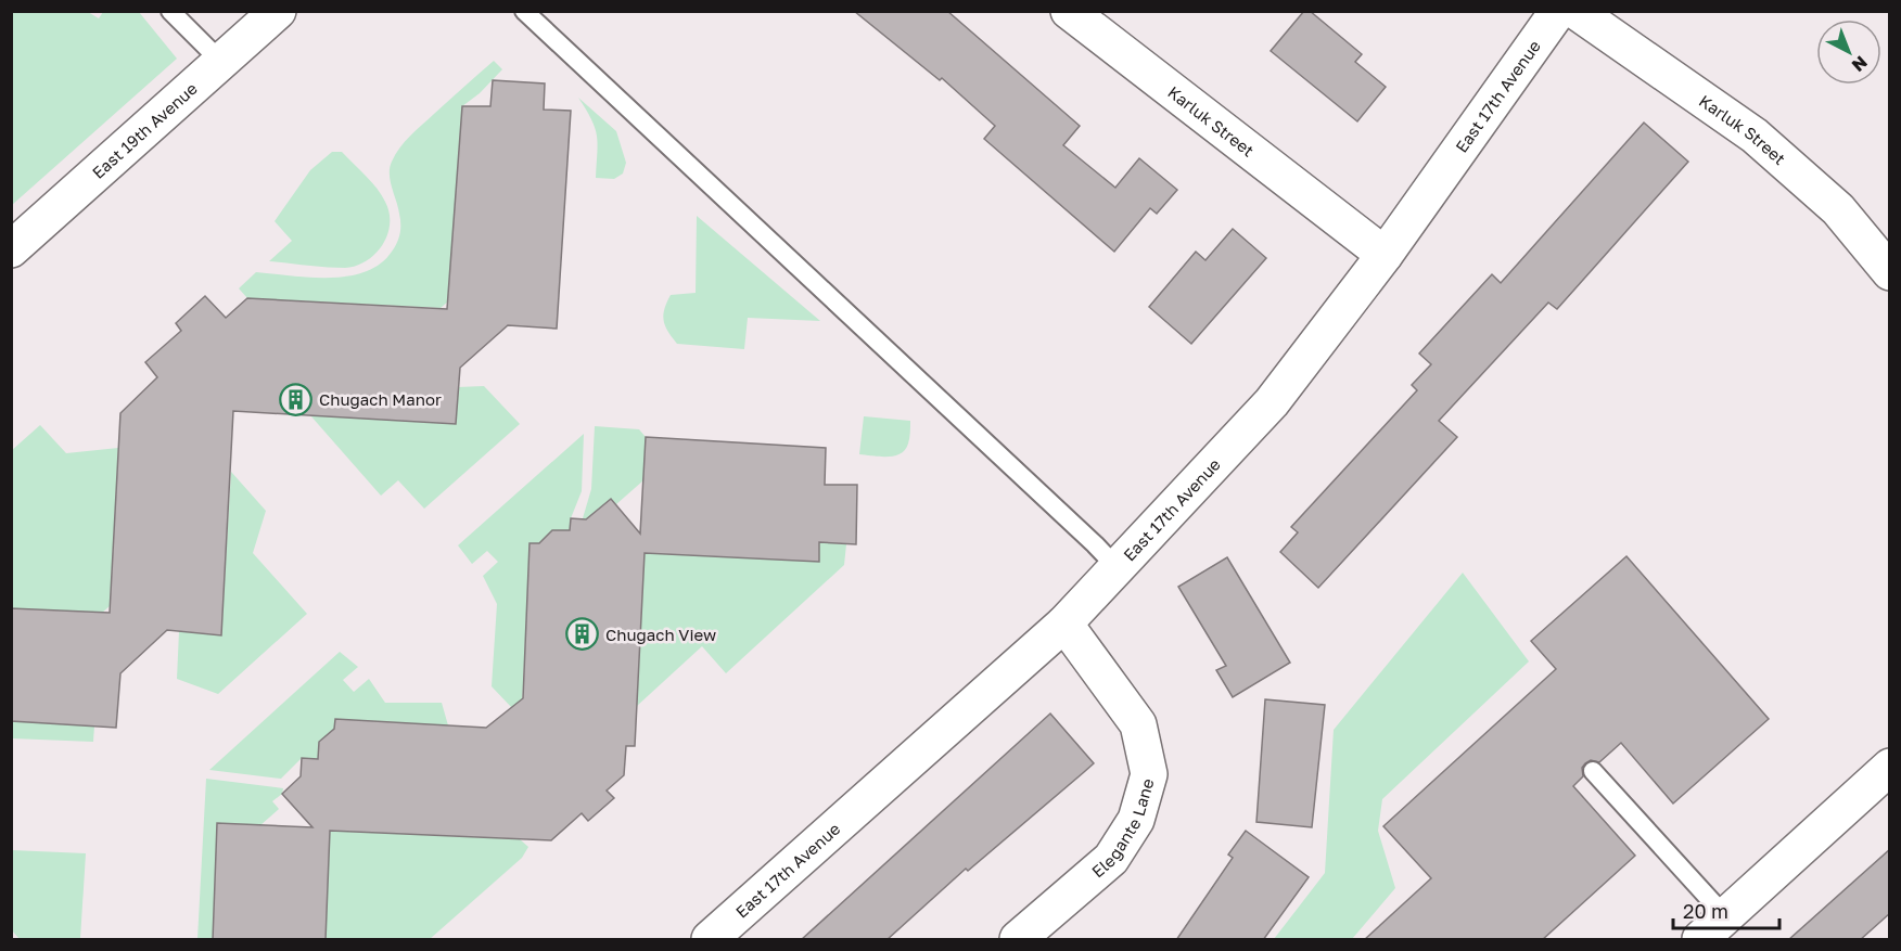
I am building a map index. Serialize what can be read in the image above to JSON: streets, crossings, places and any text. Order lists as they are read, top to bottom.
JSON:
{
  "streets": {
    "street": [
      "East 17th Avenue",
      "Karluk Street",
      "East 19th Avenue",
      "Elegante Lane"
    ]
  },
  "crossings": [
    ["East 17th Avenue", "Karluk Street"],
    ["East 17th Avenue", "Elegante Lane"]
  ],
  "places": {
    "building": ["Chugach Manor", "Chugach View"]
  },
  "scale_bar": "20 m",
  "north": "bottom right"
}
